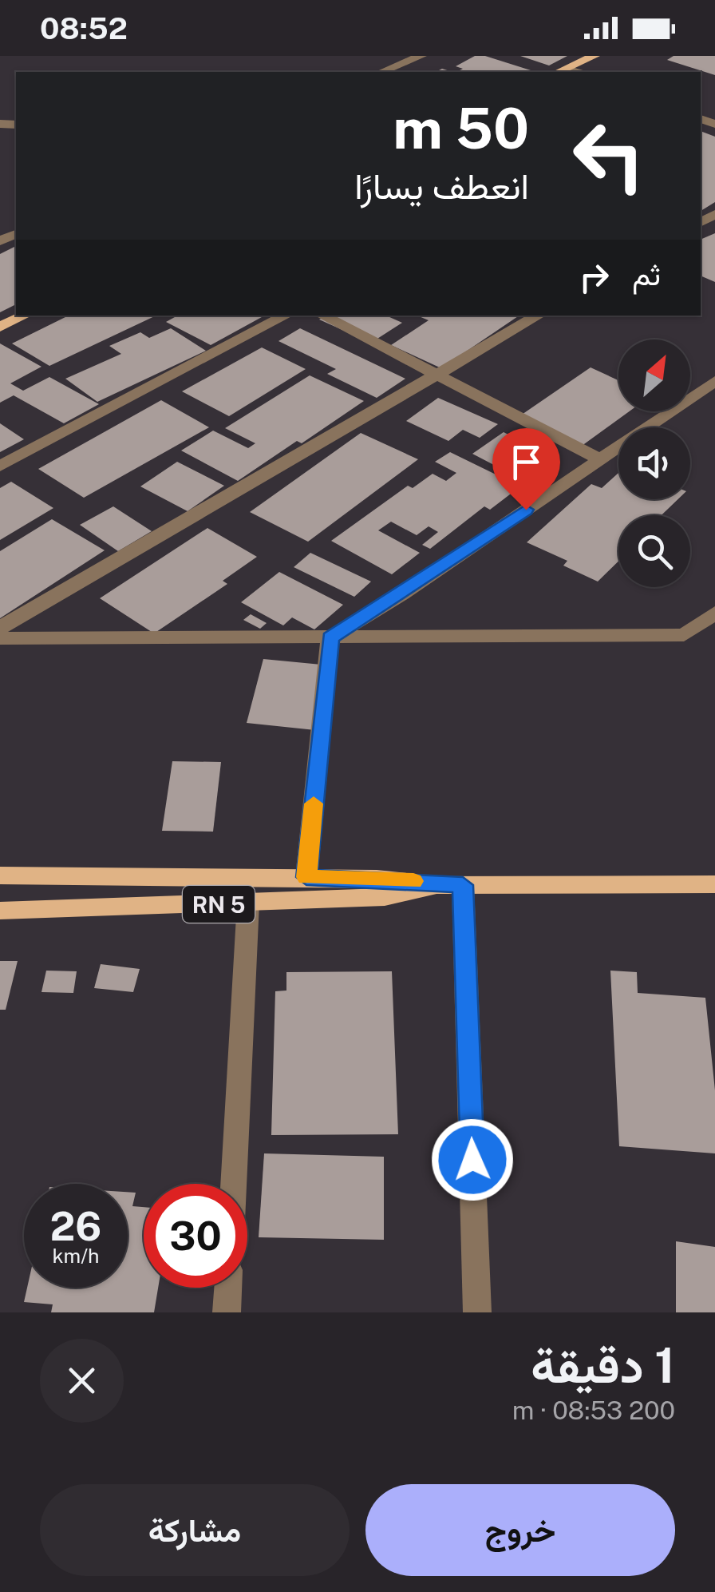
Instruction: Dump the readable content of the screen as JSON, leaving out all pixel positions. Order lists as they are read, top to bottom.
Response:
{
  "streets": {
    "main road": ["RN 5"]
  },
  "north": "top right",
  "page": {
    "status": "08:52",
    "turn": ["50 m", "انعطف يسارًا"],
    "then": "ثم",
    "speed": "26 km/h",
    "limit": "30",
    "heading": ["1 دقيقة", "200 m · 08:53"],
    "buttons": ["خروج", "مشاركة"]
  }
}
